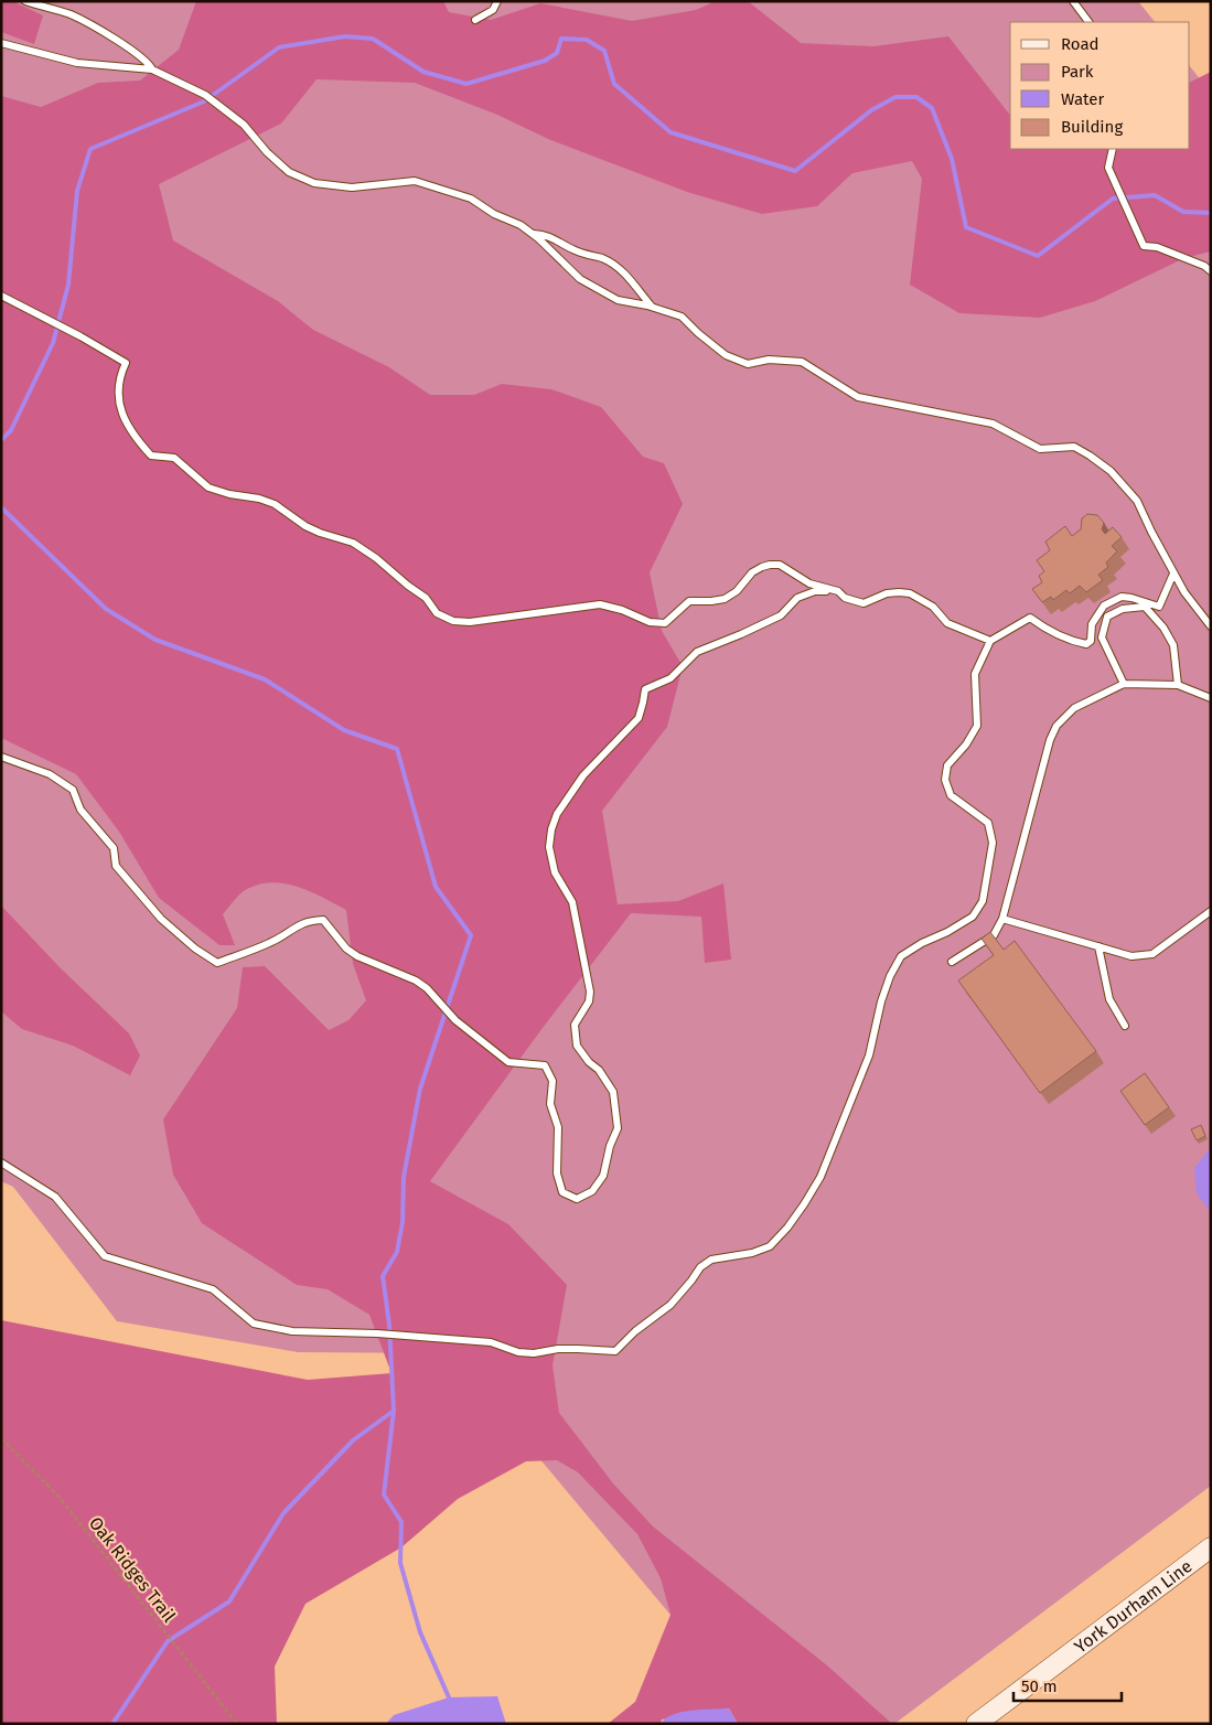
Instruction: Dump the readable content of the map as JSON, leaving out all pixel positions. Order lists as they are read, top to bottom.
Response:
{
  "streets": {
    "street": ["York Durham Line"],
    "path": ["Oak Ridges Trail"]
  },
  "legend": [
    "Road",
    "Park",
    "Water",
    "Building"
  ],
  "scale_bar": "50 m"
}
